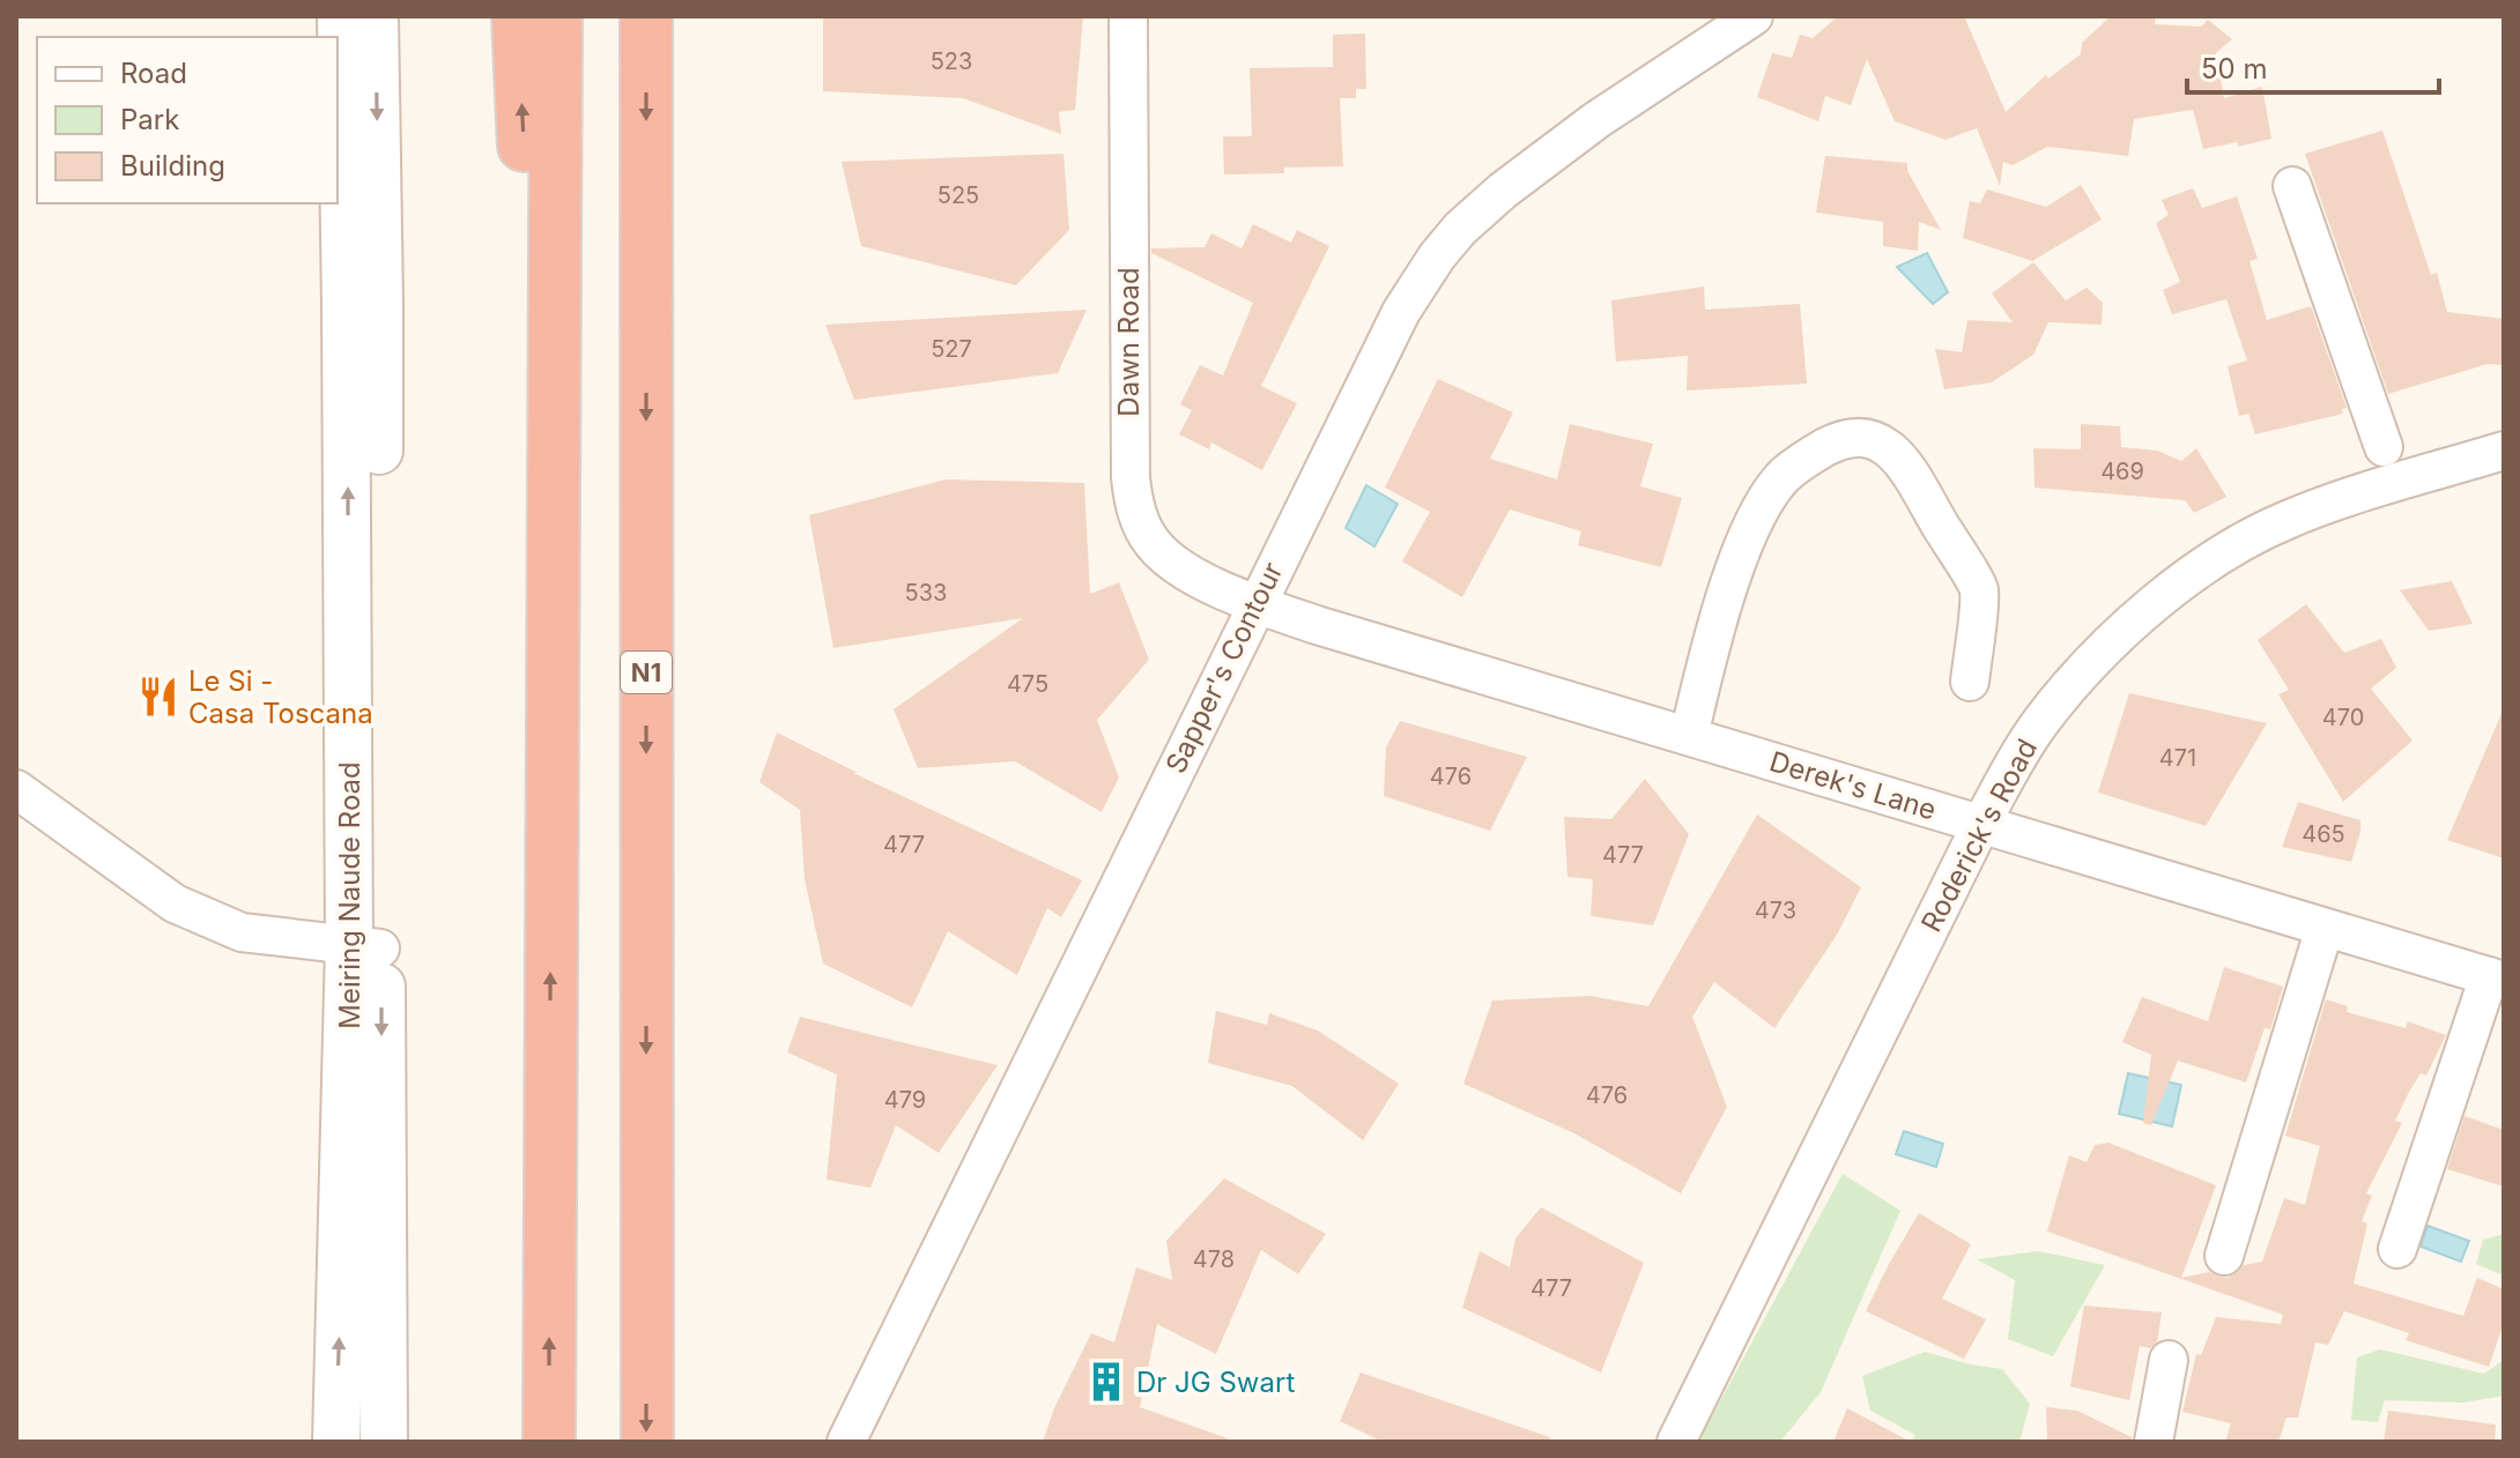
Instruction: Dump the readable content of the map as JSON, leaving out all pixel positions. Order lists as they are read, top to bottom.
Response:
{
  "streets": {
    "highway": ["N1"],
    "street": [
      "Dawn Road",
      "Sapper's Contour",
      "Derek's Lane",
      "Roderick's Road",
      "Meiring Naude Road"
    ]
  },
  "crossings": [
    ["Dawn Road", "Sapper's Contour"],
    ["Dawn Road", "Derek's Lane"],
    ["Sapper's Contour", "Derek's Lane"],
    ["Derek's Lane", "Roderick's Road"]
  ],
  "places": {
    "restaurant": ["Le Si - Casa Toscana"],
    "building": ["Dr JG Swart"]
  },
  "house_numbers": [
    "523",
    "525",
    "527",
    "469",
    "533",
    "475",
    "470",
    "471",
    "476",
    "465",
    "477",
    "477",
    "473",
    "476",
    "479",
    "478",
    "477"
  ],
  "legend": ["Road", "Park", "Building"],
  "scale_bar": "50 m"
}
